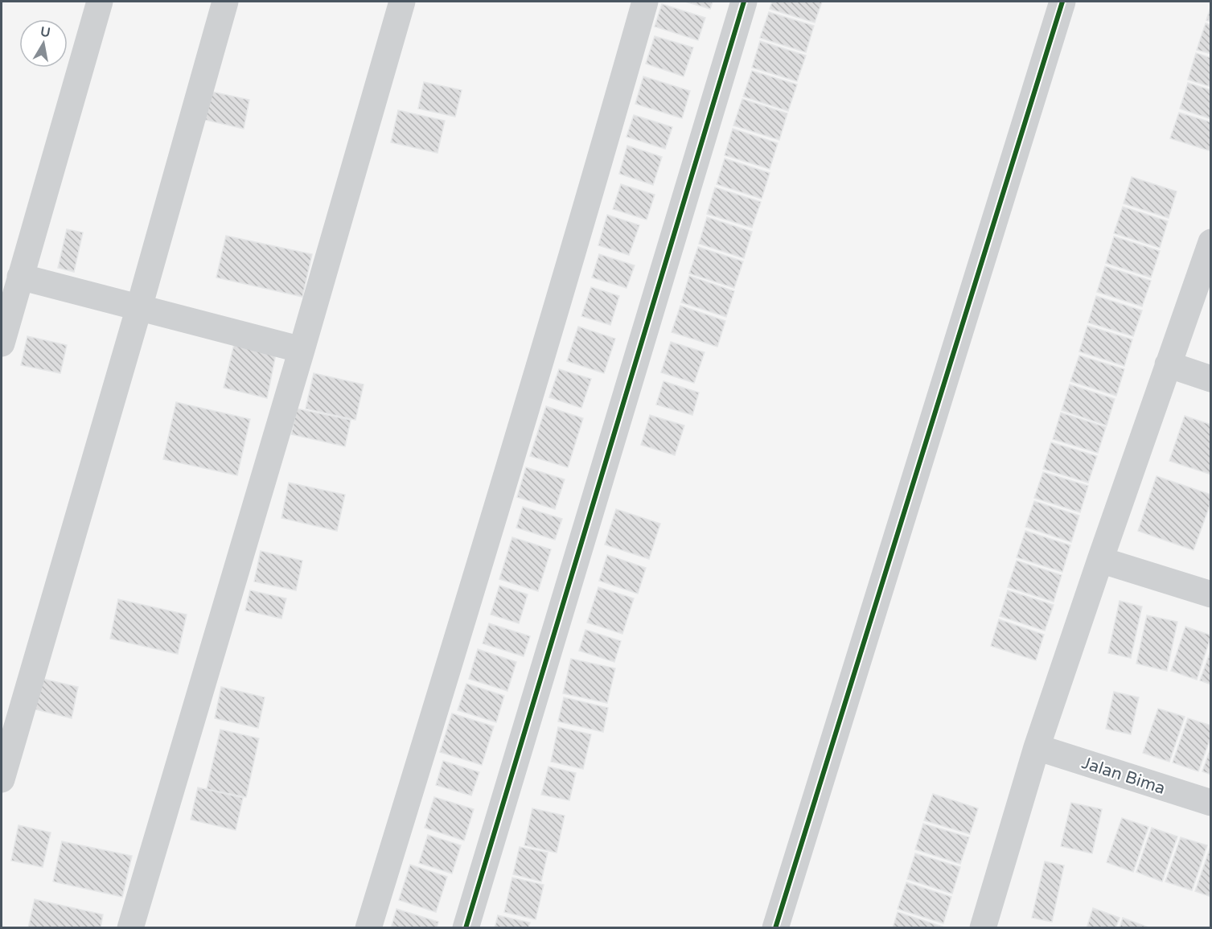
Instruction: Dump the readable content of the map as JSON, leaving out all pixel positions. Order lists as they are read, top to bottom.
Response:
{
  "streets": {
    "street": ["Jalan Bima"]
  },
  "north": "top"
}
